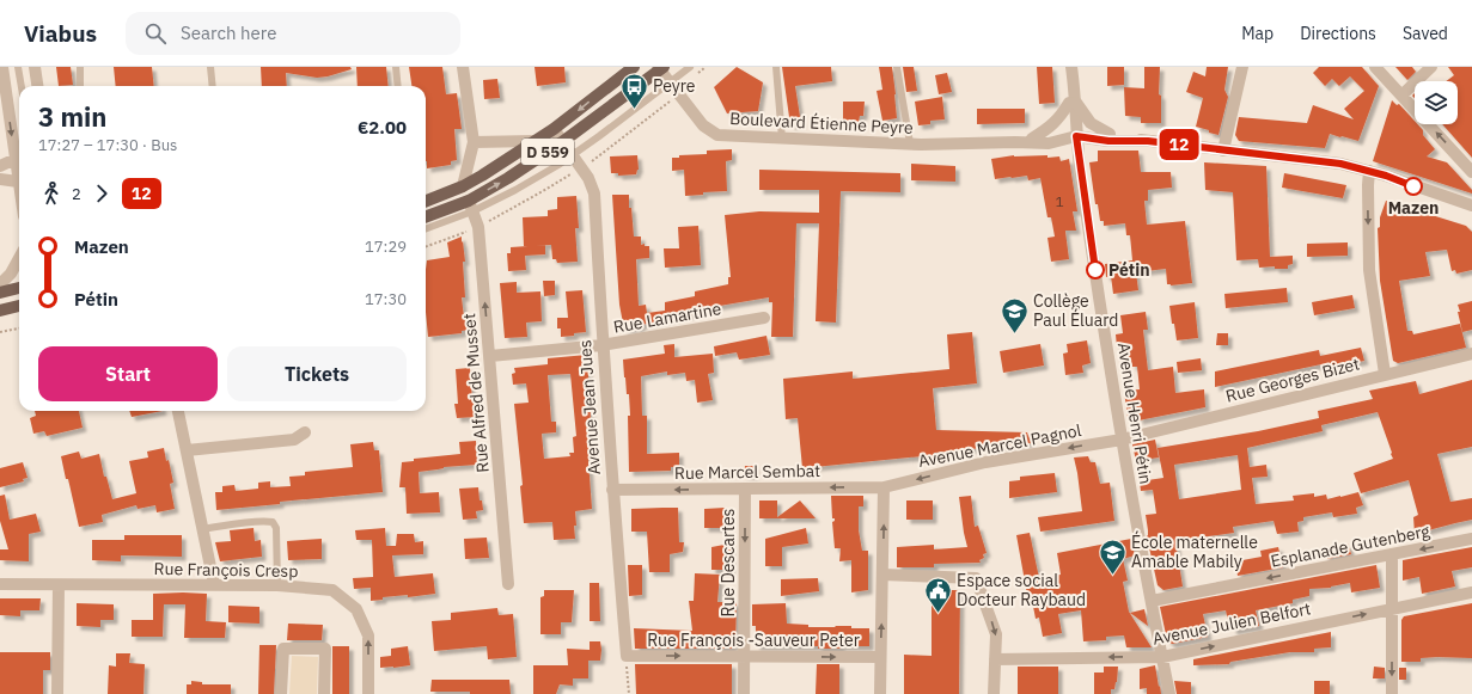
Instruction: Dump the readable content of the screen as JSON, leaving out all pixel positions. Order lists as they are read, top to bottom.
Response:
{
  "streets": {
    "main road": ["D 559"],
    "street": [
      "Boulevard Étienne Peyre",
      "Rue Lamartine",
      "Rue Georges Bizet",
      "Rue Alfred de Musset",
      "Avenue Jean Jues",
      "Avenue Henri Pétin",
      "Avenue Marcel Pagnol",
      "Rue Marcel Sembat",
      "Esplanade Gutenberg",
      "Rue Descartes",
      "Rue François Cresp",
      "Avenue Julien Belfort",
      "Rue François -Sauveur Peter"
    ]
  },
  "crossings": [
    ["Boulevard Étienne Peyre", "D 559"],
    ["Boulevard Étienne Peyre", "Avenue Henri Pétin"],
    ["D 559", "Rue Alfred de Musset"],
    ["D 559", "Avenue Jean Jues"],
    ["Rue Lamartine", "Rue Alfred de Musset"],
    ["Rue Lamartine", "Avenue Jean Jues"],
    ["Rue Georges Bizet", "Avenue Henri Pétin"],
    ["Rue Georges Bizet", "Avenue Marcel Pagnol"],
    ["Avenue Jean Jues", "Rue Marcel Sembat"],
    ["Avenue Jean Jues", "Rue François -Sauveur Peter"],
    ["Avenue Henri Pétin", "Avenue Marcel Pagnol"],
    ["Avenue Henri Pétin", "Esplanade Gutenberg"],
    ["Avenue Henri Pétin", "Avenue Julien Belfort"],
    ["Avenue Marcel Pagnol", "Rue Marcel Sembat"],
    ["Rue Marcel Sembat", "Rue Descartes"],
    ["Rue Descartes", "Rue François -Sauveur Peter"]
  ],
  "one_way": [
    "Avenue Marcel Pagnol",
    "Rue Marcel Sembat",
    "Esplanade Gutenberg",
    "Rue Descartes",
    "Rue François -Sauveur Peter"
  ],
  "places": {
    "bus stop": ["Peyre"],
    "other": ["Mazen", "Pétin"],
    "school or university": ["Collège Paul Éluard", "École maternelle Amable Mabily"],
    "public building": ["Espace social Docteur Raybaud"]
  },
  "lines": ["bus line 12"],
  "house_numbers": ["1"],
  "page": {
    "header": "Viabus",
    "search": "Search here",
    "nav": ["Map", "Directions", "Saved"],
    "on_map": "12",
    "heading": ["3 min", "17:27 – 17:30 · Bus", "€2.00"],
    "legs": ["2", "12"],
    "list": [
      {
        "name": "Mazen",
        "value": "17:29"
      },
      {
        "name": "Pétin",
        "value": "17:30"
      }
    ],
    "buttons": ["Start", "Tickets"]
  }
}
